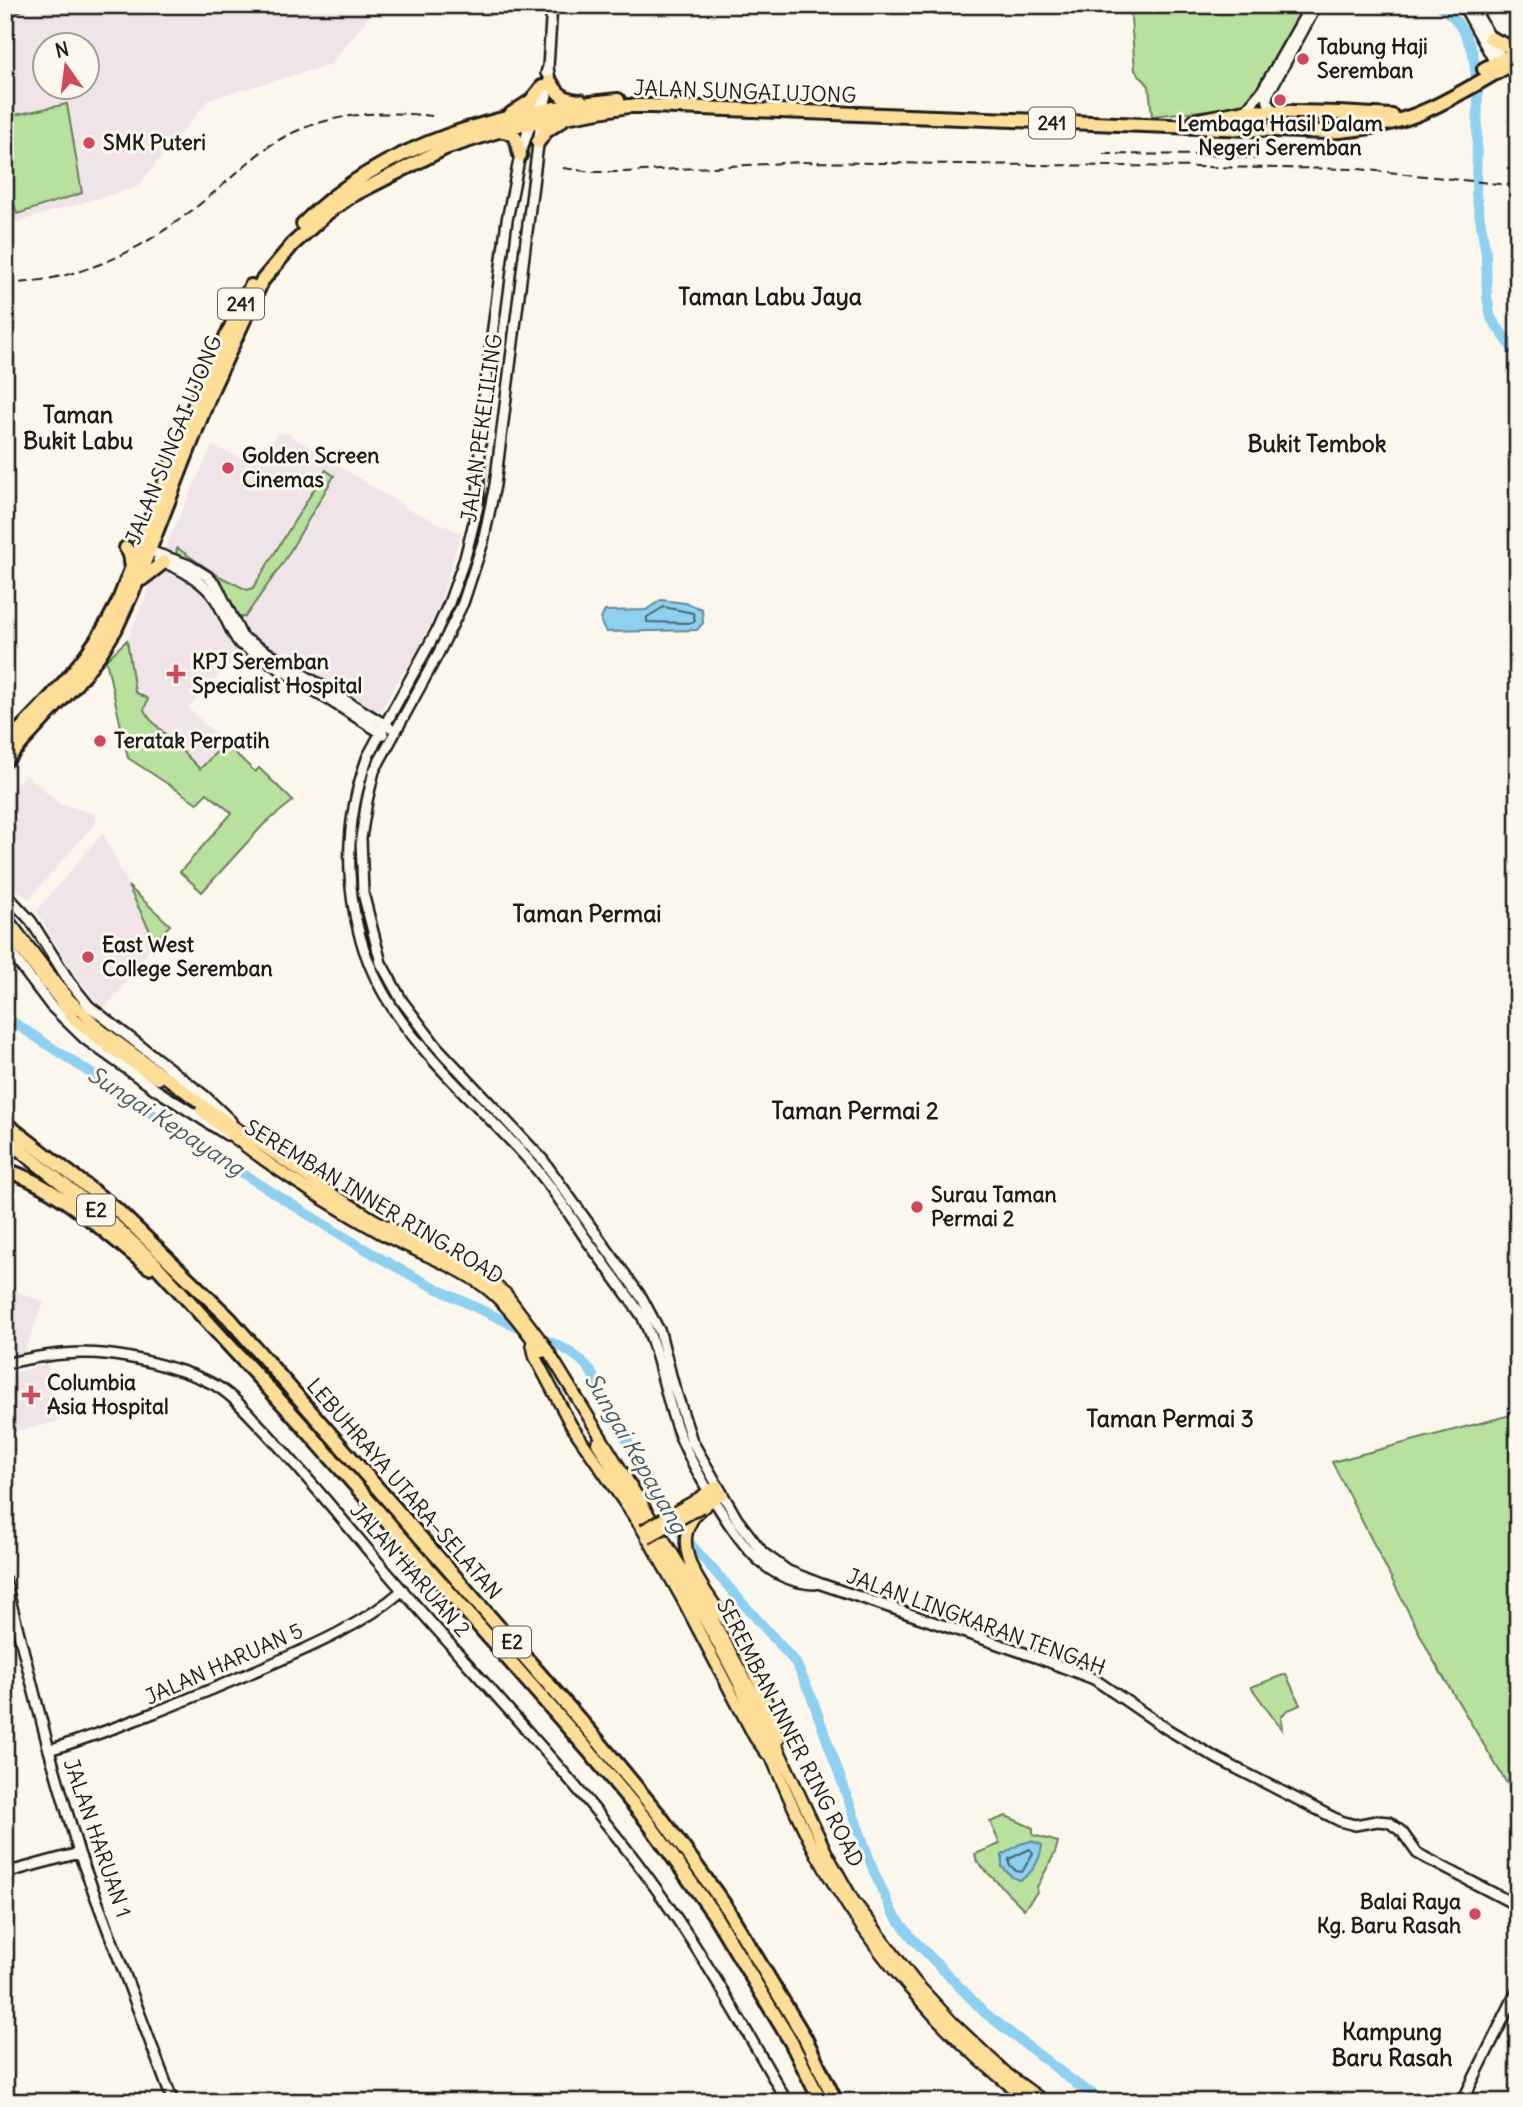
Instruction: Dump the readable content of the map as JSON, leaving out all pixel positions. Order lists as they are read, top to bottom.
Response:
{
  "streets": {
    "highway": [
      "JALAN SUNGAI UJONG",
      "241",
      "E2",
      "LEBUHRAYA UTARA–SELATAN"
    ],
    "main road": ["SEREMBAN INNER RING ROAD"],
    "street": [
      "JALAN PEKELILING",
      "JALAN HARUAN 2",
      "JALAN LINGKARAN TENGAH",
      "JALAN HARUAN 5",
      "JALAN HARUAN 1"
    ]
  },
  "crossings": [
    ["JALAN SUNGAI UJONG", "JALAN PEKELILING"],
    ["JALAN PEKELILING", "JALAN LINGKARAN TENGAH"],
    ["JALAN HARUAN 2", "JALAN HARUAN 5"],
    ["JALAN HARUAN 5", "JALAN HARUAN 1"]
  ],
  "districts": [
    "Taman Labu Jaya",
    "Taman Bukit Labu",
    "Bukit Tembok",
    "Taman Permai",
    "Taman Permai 2",
    "Taman Permai 3",
    "Kampung Baru Rasah"
  ],
  "water": ["Sungai Kepayang"],
  "places": {
    "other": [
      "Tabung Haji Seremban",
      "Lembaga Hasil Dalam Negeri Seremban",
      "SMK Puteri",
      "Golden Screen Cinemas",
      "Teratak Perpatih",
      "East West College Seremban",
      "Surau Taman Permai 2",
      "Balai Raya Kg. Baru Rasah"
    ],
    "health": ["KPJ Seremban Specialist Hospital", "Columbia Asia Hospital"]
  },
  "north": "top"
}
